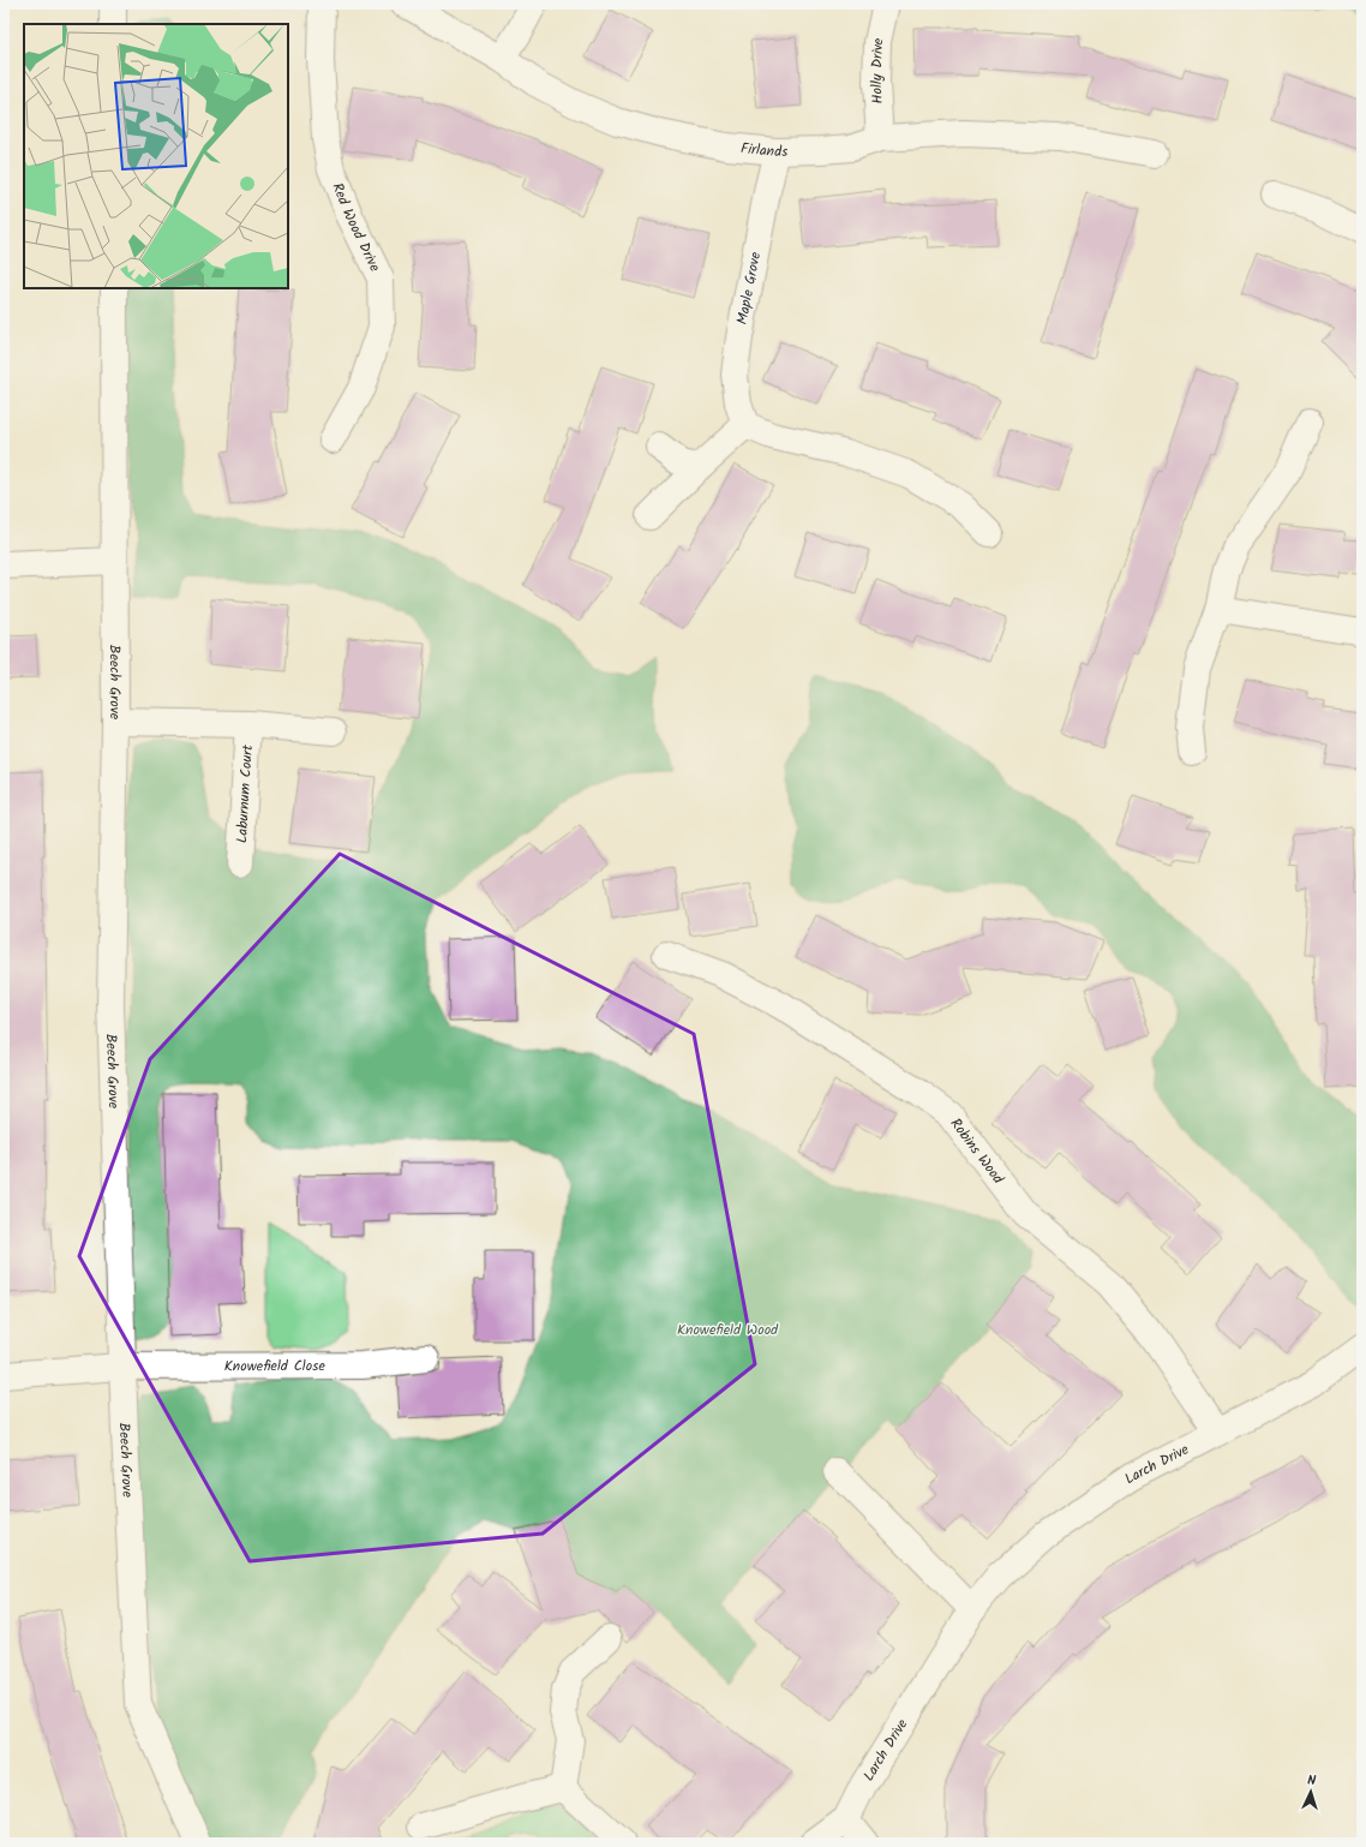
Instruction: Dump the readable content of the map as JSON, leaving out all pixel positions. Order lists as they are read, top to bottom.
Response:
{
  "streets": {
    "street": [
      "Holly Drive",
      "Firlands",
      "Red Wood Drive",
      "Maple Grove",
      "Beech Grove",
      "Laburnum Court",
      "Robins Wood",
      "Knowefield Close",
      "Larch Drive"
    ]
  },
  "crossings": [
    ["Holly Drive", "Firlands"],
    ["Firlands", "Maple Grove"],
    ["Beech Grove", "Laburnum Court"],
    ["Beech Grove", "Knowefield Close"],
    ["Robins Wood", "Larch Drive"]
  ],
  "parks": ["Knowefield Wood"],
  "north": "top"
}
